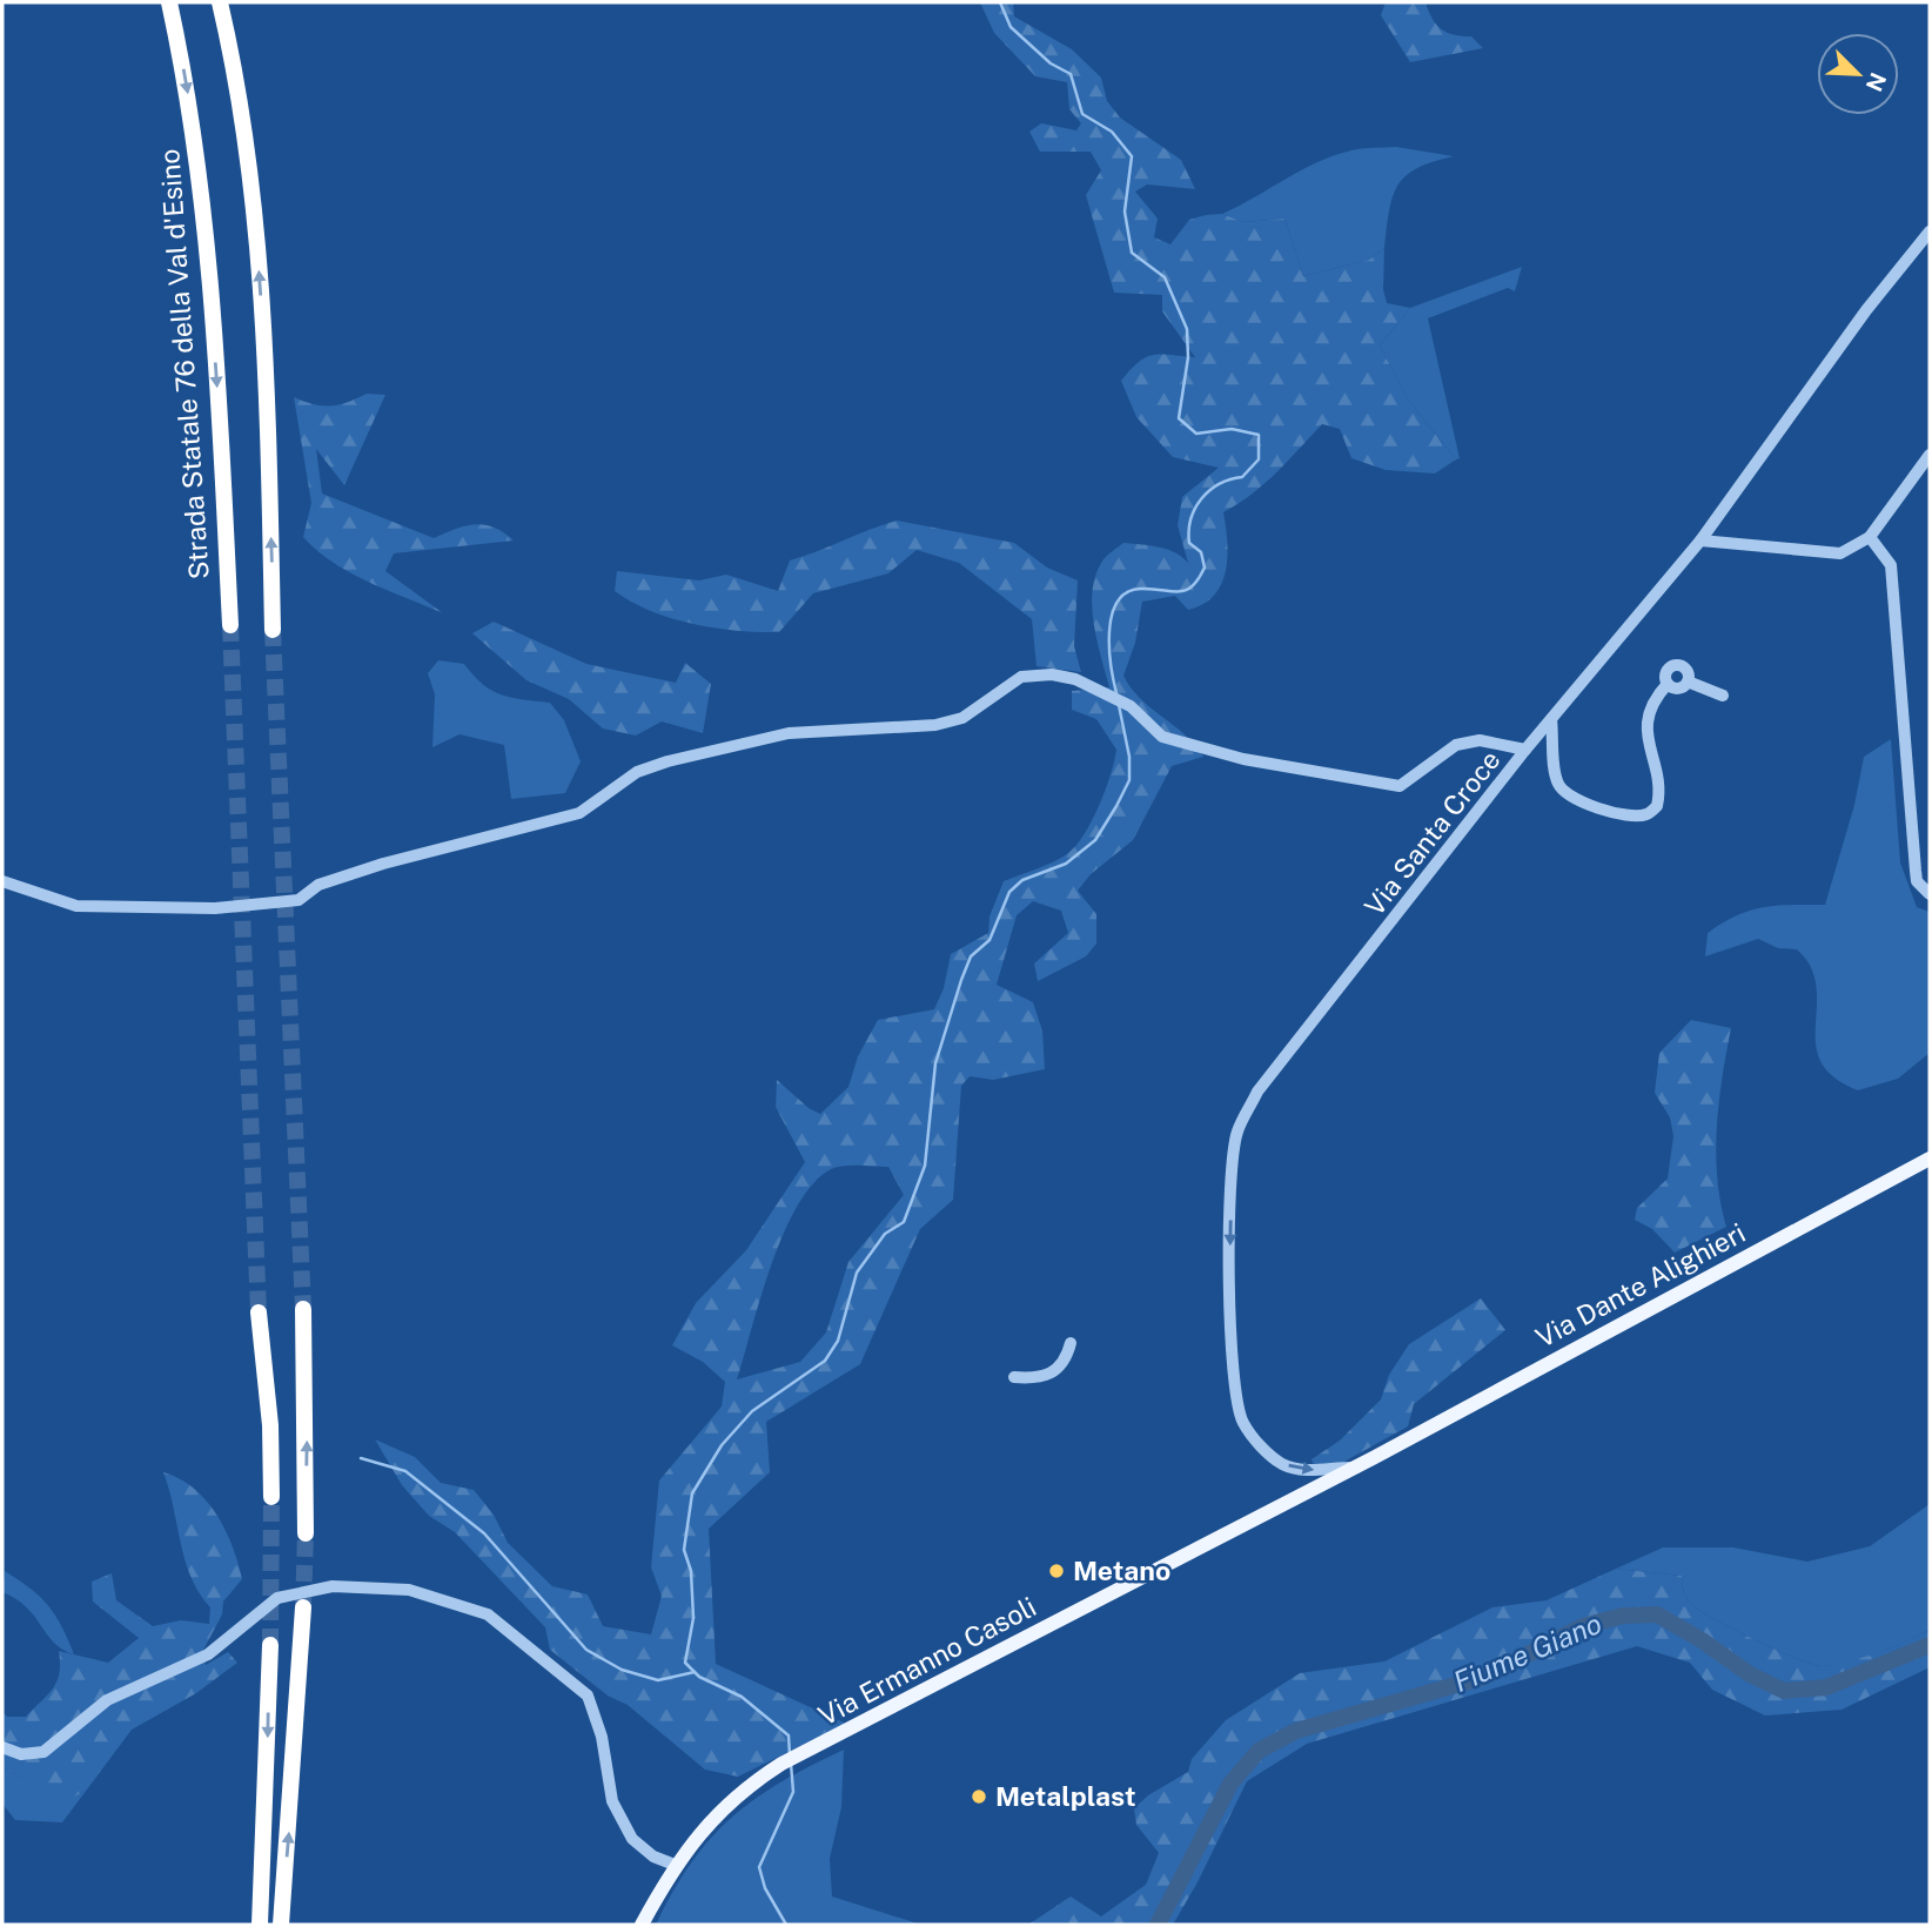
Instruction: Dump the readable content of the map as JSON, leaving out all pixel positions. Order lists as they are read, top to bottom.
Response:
{
  "streets": {
    "highway": ["Strada Statale 76 della Val d'Esino"],
    "main road": ["Via Dante Alighieri", "Via Ermanno Casoli"],
    "street": ["Via Santa Croce"]
  },
  "crossings": [
    ["Via Santa Croce", "Via Ermanno Casoli"],
    ["Via Dante Alighieri", "Via Ermanno Casoli"]
  ],
  "one_way": ["Via Santa Croce"],
  "water": ["Fiume Giano"],
  "places": ["Metano", "Metalplast"],
  "north": "bottom right"
}
